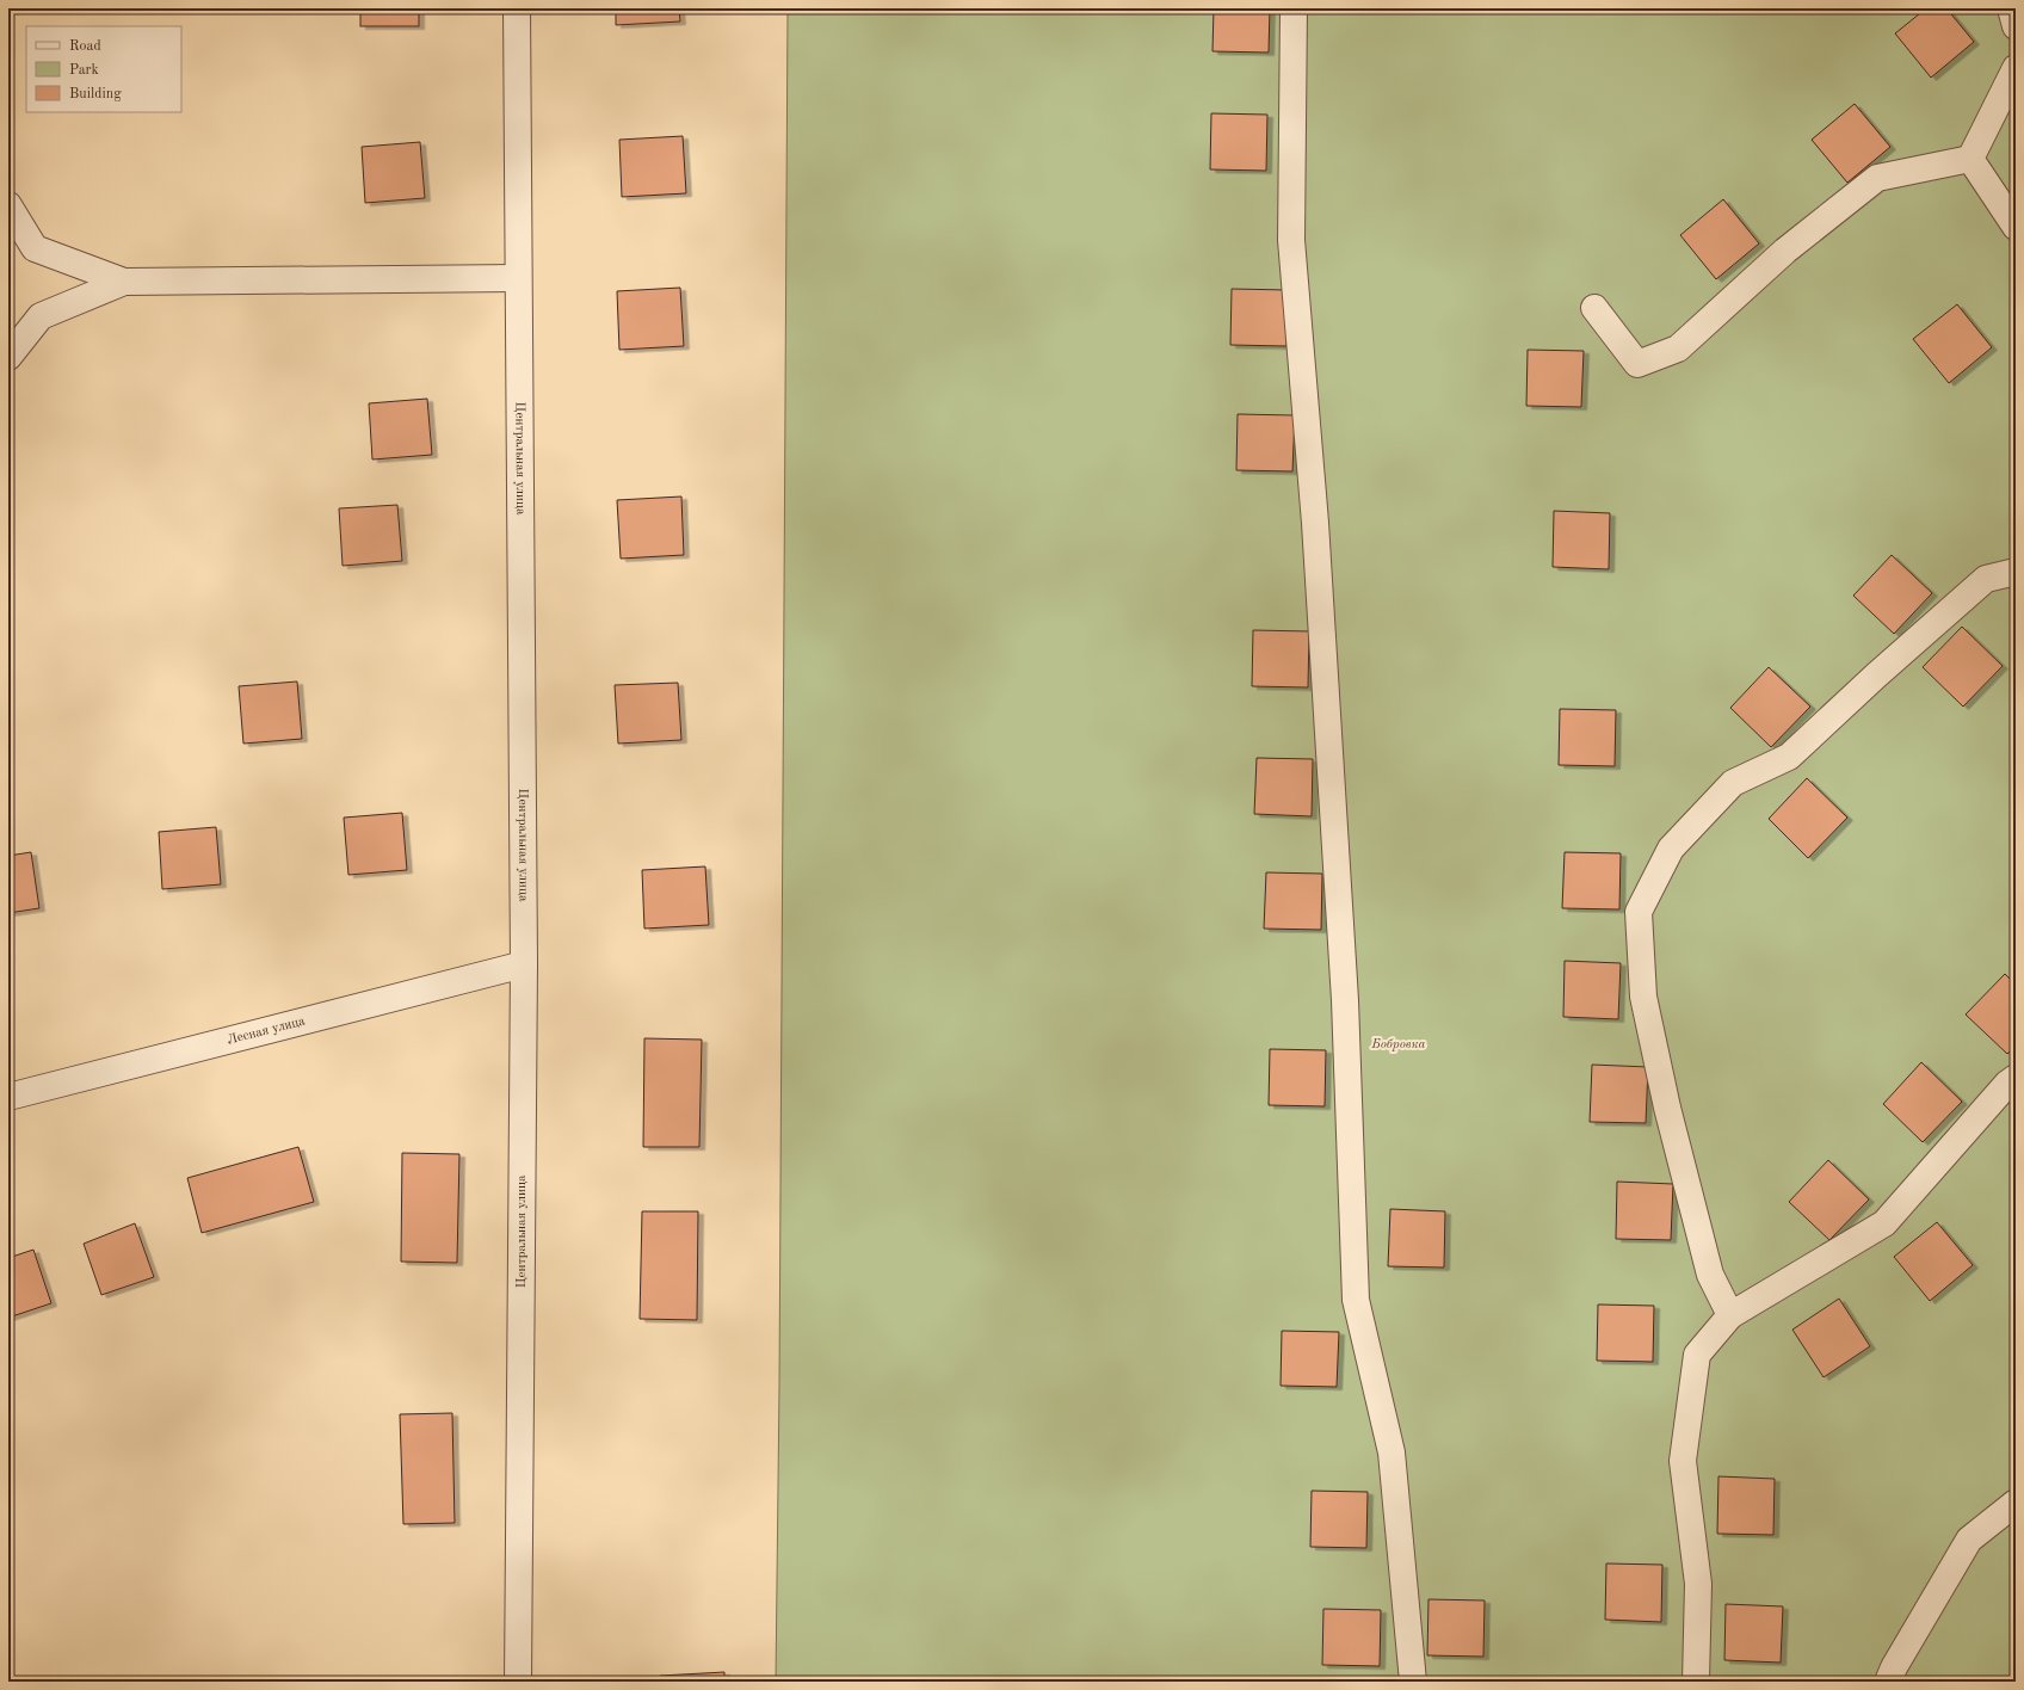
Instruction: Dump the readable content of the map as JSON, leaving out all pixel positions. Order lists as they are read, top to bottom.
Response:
{
  "streets": {
    "street": ["Центральная улица", "Лесная улица"]
  },
  "crossings": [
    ["Центральная улица", "Лесная улица"]
  ],
  "parks": ["Бобровка"],
  "legend": ["Road", "Park", "Building"]
}
